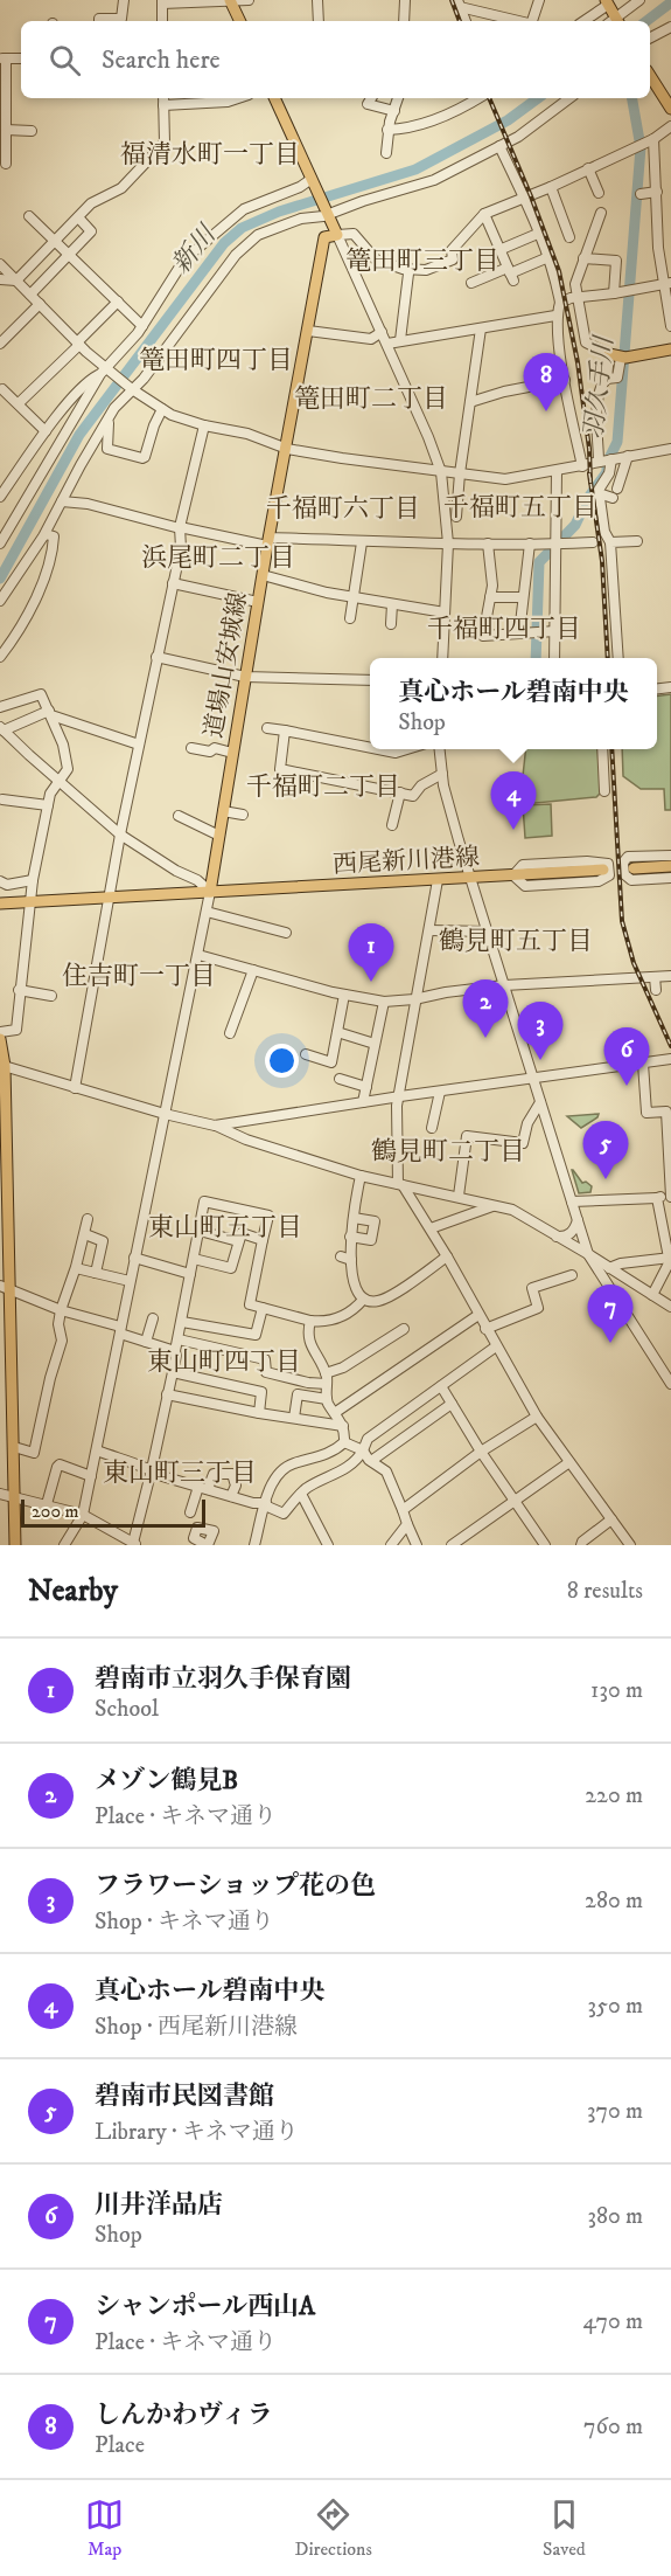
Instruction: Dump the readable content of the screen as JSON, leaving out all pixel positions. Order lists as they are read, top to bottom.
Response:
{
  "streets": {
    "main road": ["道場山安城線", "西尾新川港線"]
  },
  "crossings": [
    ["道場山安城線", "西尾新川港線"]
  ],
  "districts": [
    "福清水町一丁目",
    "篭田町三丁目",
    "篭田町四丁目",
    "篭田町二丁目",
    "千福町五丁目",
    "千福町六丁目",
    "浜尾町二丁目",
    "千福町四丁目",
    "千福町二丁目",
    "鶴見町五丁目",
    "住吉町一丁目",
    "鶴見町二丁目",
    "東山町五丁目",
    "東山町四丁目",
    "東山町三丁目"
  ],
  "water": ["新川", "羽久手川"],
  "scale_bar": "200 m",
  "page": {
    "search": "Search here",
    "pins": [
      "8",
      "4",
      "1",
      "2",
      "3",
      "6",
      "5",
      "7"
    ],
    "popup": ["真心ホール碧南中央", "Shop"],
    "scale": "200 m",
    "heading": ["Nearby", "8 results"],
    "list": [
      {
        "mark": "1",
        "name": "碧南市立羽久手保育園",
        "note": "School",
        "value": "130 m"
      },
      {
        "mark": "2",
        "name": "メゾン鶴見B",
        "note": "Place · キネマ通り",
        "value": "220 m"
      },
      {
        "mark": "3",
        "name": "フラワーショップ花の色",
        "note": "Shop · キネマ通り",
        "value": "280 m"
      },
      {
        "mark": "4",
        "name": "真心ホール碧南中央",
        "note": "Shop · 西尾新川港線",
        "value": "350 m"
      },
      {
        "mark": "5",
        "name": "碧南市民図書館",
        "note": "Library · キネマ通り",
        "value": "370 m"
      },
      {
        "mark": "6",
        "name": "川井洋品店",
        "note": "Shop",
        "value": "380 m"
      },
      {
        "mark": "7",
        "name": "シャンポール西山A",
        "note": "Place · キネマ通り",
        "value": "470 m"
      },
      {
        "mark": "8",
        "name": "しんかわヴィラ",
        "note": "Place",
        "value": "760 m"
      }
    ],
    "nav": ["Map", "Directions", "Saved"]
  }
}
